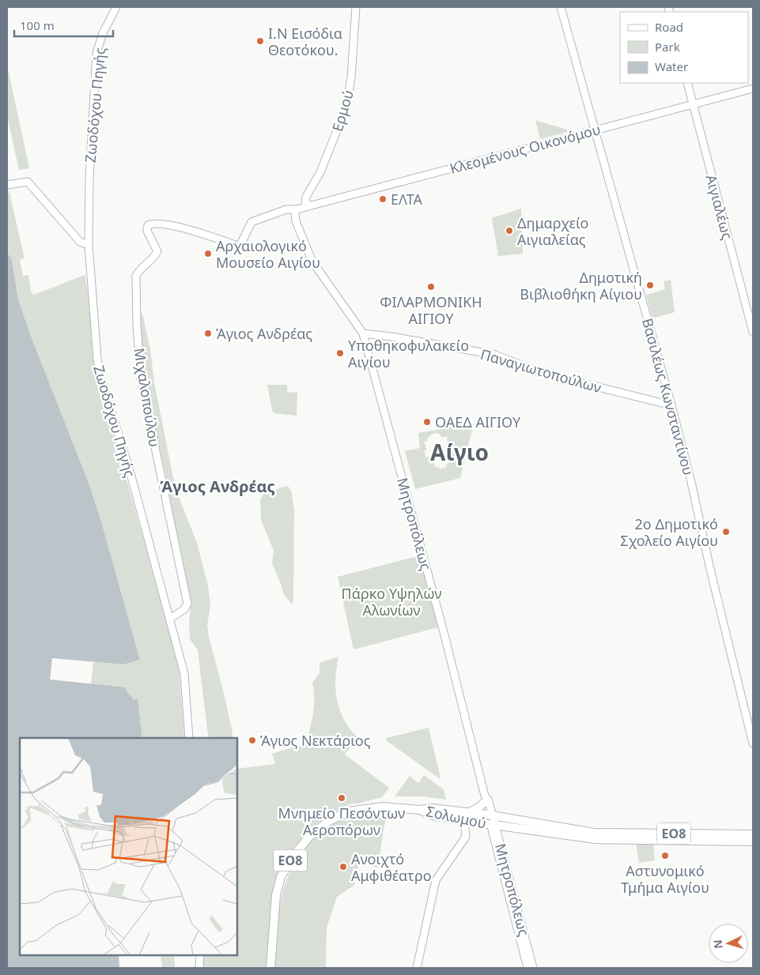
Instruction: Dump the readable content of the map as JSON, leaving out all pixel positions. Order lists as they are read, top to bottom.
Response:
{
  "streets": {
    "main road": ["Σολωμού", "ΕΟ8"],
    "street": [
      "Ζωοδόχου Πηγής",
      "Ερμού",
      "Κλεομένους Οικονόμου",
      "Αιγιαλέως",
      "Παναγιωτοπούλων",
      "Βασιλέως Κωνσταντίνου",
      "Μιχαλοπούλου",
      "Μητροπόλεως"
    ]
  },
  "crossings": [
    ["Ζωοδόχου Πηγής", "Μιχαλοπούλου"],
    ["Ερμού", "Κλεομένους Οικονόμου"],
    ["Κλεομένους Οικονόμου", "Αιγιαλέως"],
    ["Κλεομένους Οικονόμου", "Βασιλέως Κωνσταντίνου"],
    ["Κλεομένους Οικονόμου", "Μιχαλοπούλου"],
    ["Κλεομένους Οικονόμου", "Μητροπόλεως"],
    ["Παναγιωτοπούλων", "Βασιλέως Κωνσταντίνου"],
    ["Παναγιωτοπούλων", "Μητροπόλεως"],
    ["Μιχαλοπούλου", "Μητροπόλεως"],
    ["Μητροπόλεως", "Σολωμού"],
    ["Σολωμού", "ΕΟ8"]
  ],
  "districts": ["Αίγιο", "Άγιος Ανδρέας"],
  "parks": ["Πάρκο Υψηλών Αλωνίων"],
  "places": [
    "Ι.Ν Εισόδια Θεοτόκου.",
    "ΕΛΤΑ",
    "Δημαρχείο Αιγιαλείας",
    "Αρχαιολογικό Μουσείο Αιγίου",
    "Δημοτική Βιβλιοθήκη Αίγιου",
    "ΦΙΛΑΡΜΟΝΙΚΗ ΑΙΓΙΟΥ",
    "Άγιος Ανδρέας",
    "Υποθηκοφυλακείο Αιγίου",
    "ΟΑΕΔ ΑΙΓΙΟΥ",
    "2ο Δημοτικό Σχολείο Αιγίου",
    "Άγιος Νεκτάριος",
    "Μνημείο Πεσόντων Αεροπόρων",
    "Αστυνομικό Τμήμα Αιγίου",
    "Aνοιχτό Aμφιθέατρο"
  ],
  "legend": ["Road", "Park", "Water"],
  "scale_bar": "100 m",
  "north": "left"
}
